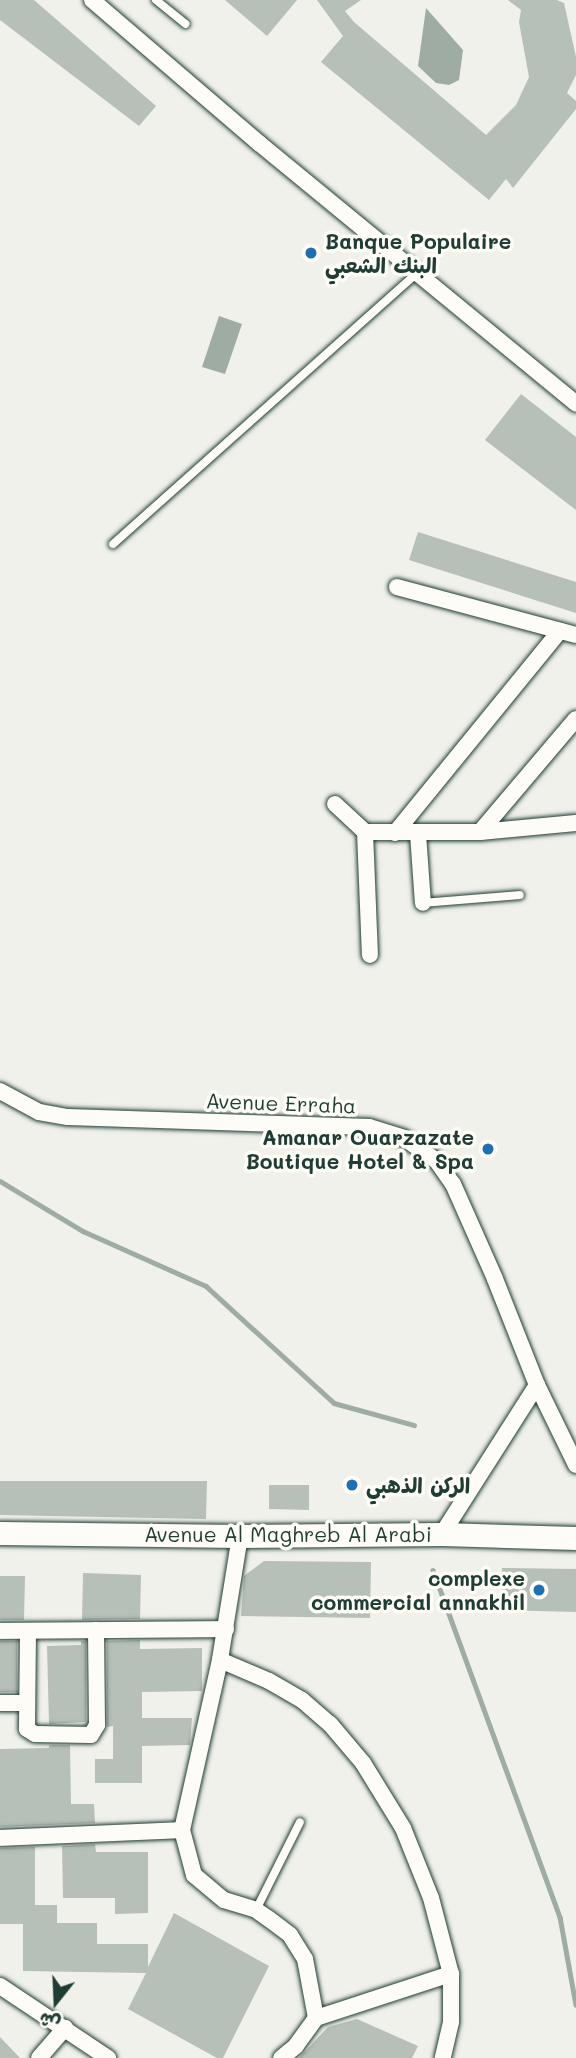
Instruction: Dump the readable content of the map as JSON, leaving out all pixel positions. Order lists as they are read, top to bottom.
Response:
{
  "streets": {
    "main road": ["Avenue Al Maghreb Al Arabi"],
    "street": ["Avenue Erraha"]
  },
  "places": [
    "Banque Populaire البنك الشعبي",
    "Amanar Ouarzazate Boutique Hotel & Spa",
    "الركن الذهبي",
    "complexe commercial annakhil"
  ],
  "north": "bottom"
}
